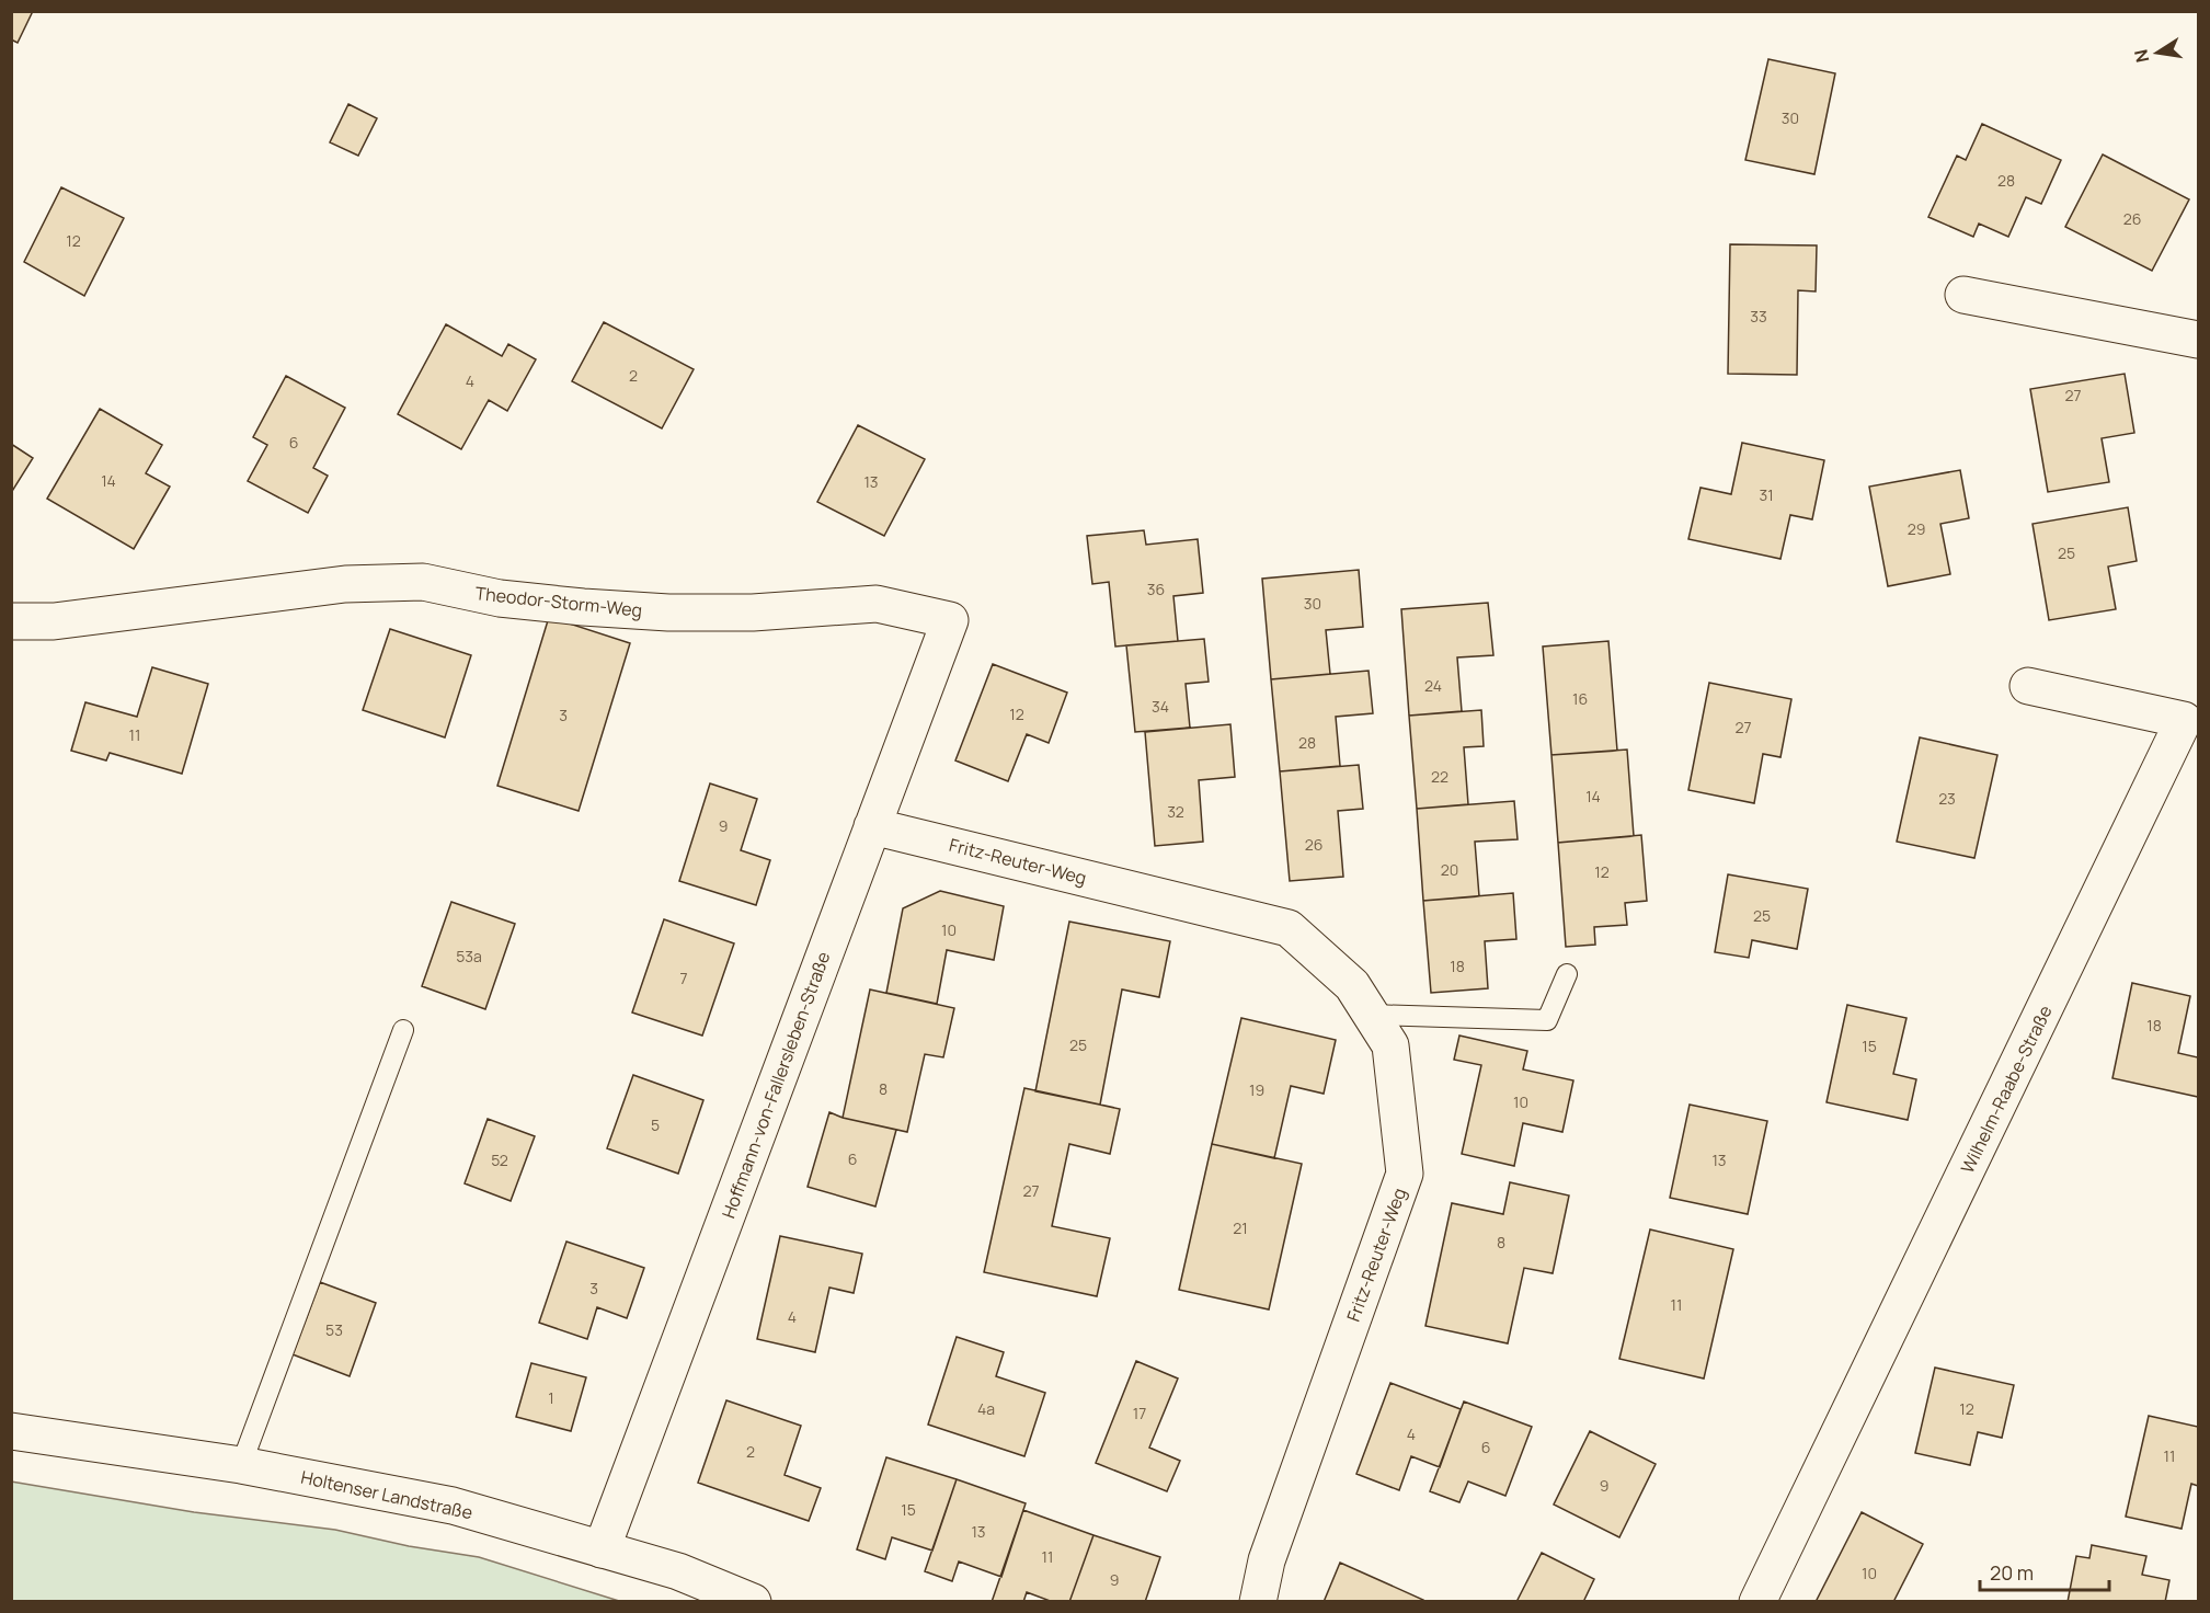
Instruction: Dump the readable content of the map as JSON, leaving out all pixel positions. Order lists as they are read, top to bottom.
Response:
{
  "streets": {
    "street": [
      "Theodor-Storm-Weg",
      "Fritz-Reuter-Weg",
      "Hoffmann-von-Fallersleben-Straße",
      "Wilhelm-Raabe-Straße",
      "Holtenser Landstraße"
    ]
  },
  "crossings": [
    ["Theodor-Storm-Weg", "Hoffmann-von-Fallersleben-Straße"],
    ["Fritz-Reuter-Weg", "Hoffmann-von-Fallersleben-Straße"],
    ["Hoffmann-von-Fallersleben-Straße", "Holtenser Landstraße"]
  ],
  "house_numbers": [
    "30",
    "28",
    "26",
    "12",
    "33",
    "2",
    "4",
    "27",
    "6",
    "14",
    "13",
    "31",
    "29",
    "25",
    "36",
    "30",
    "24",
    "16",
    "34",
    "12",
    "3",
    "27",
    "11",
    "28",
    "22",
    "14",
    "23",
    "32",
    "9",
    "26",
    "20",
    "12",
    "25",
    "10",
    "53a",
    "18",
    "7",
    "18",
    "25",
    "15",
    "8",
    "19",
    "10",
    "5",
    "6",
    "52",
    "13",
    "27",
    "21",
    "8",
    "3",
    "11",
    "4",
    "53",
    "1",
    "4a",
    "12",
    "17",
    "4",
    "6",
    "2",
    "11",
    "9",
    "15",
    "13",
    "11",
    "10",
    "9"
  ],
  "scale_bar": "20 m",
  "north": "left"
}
